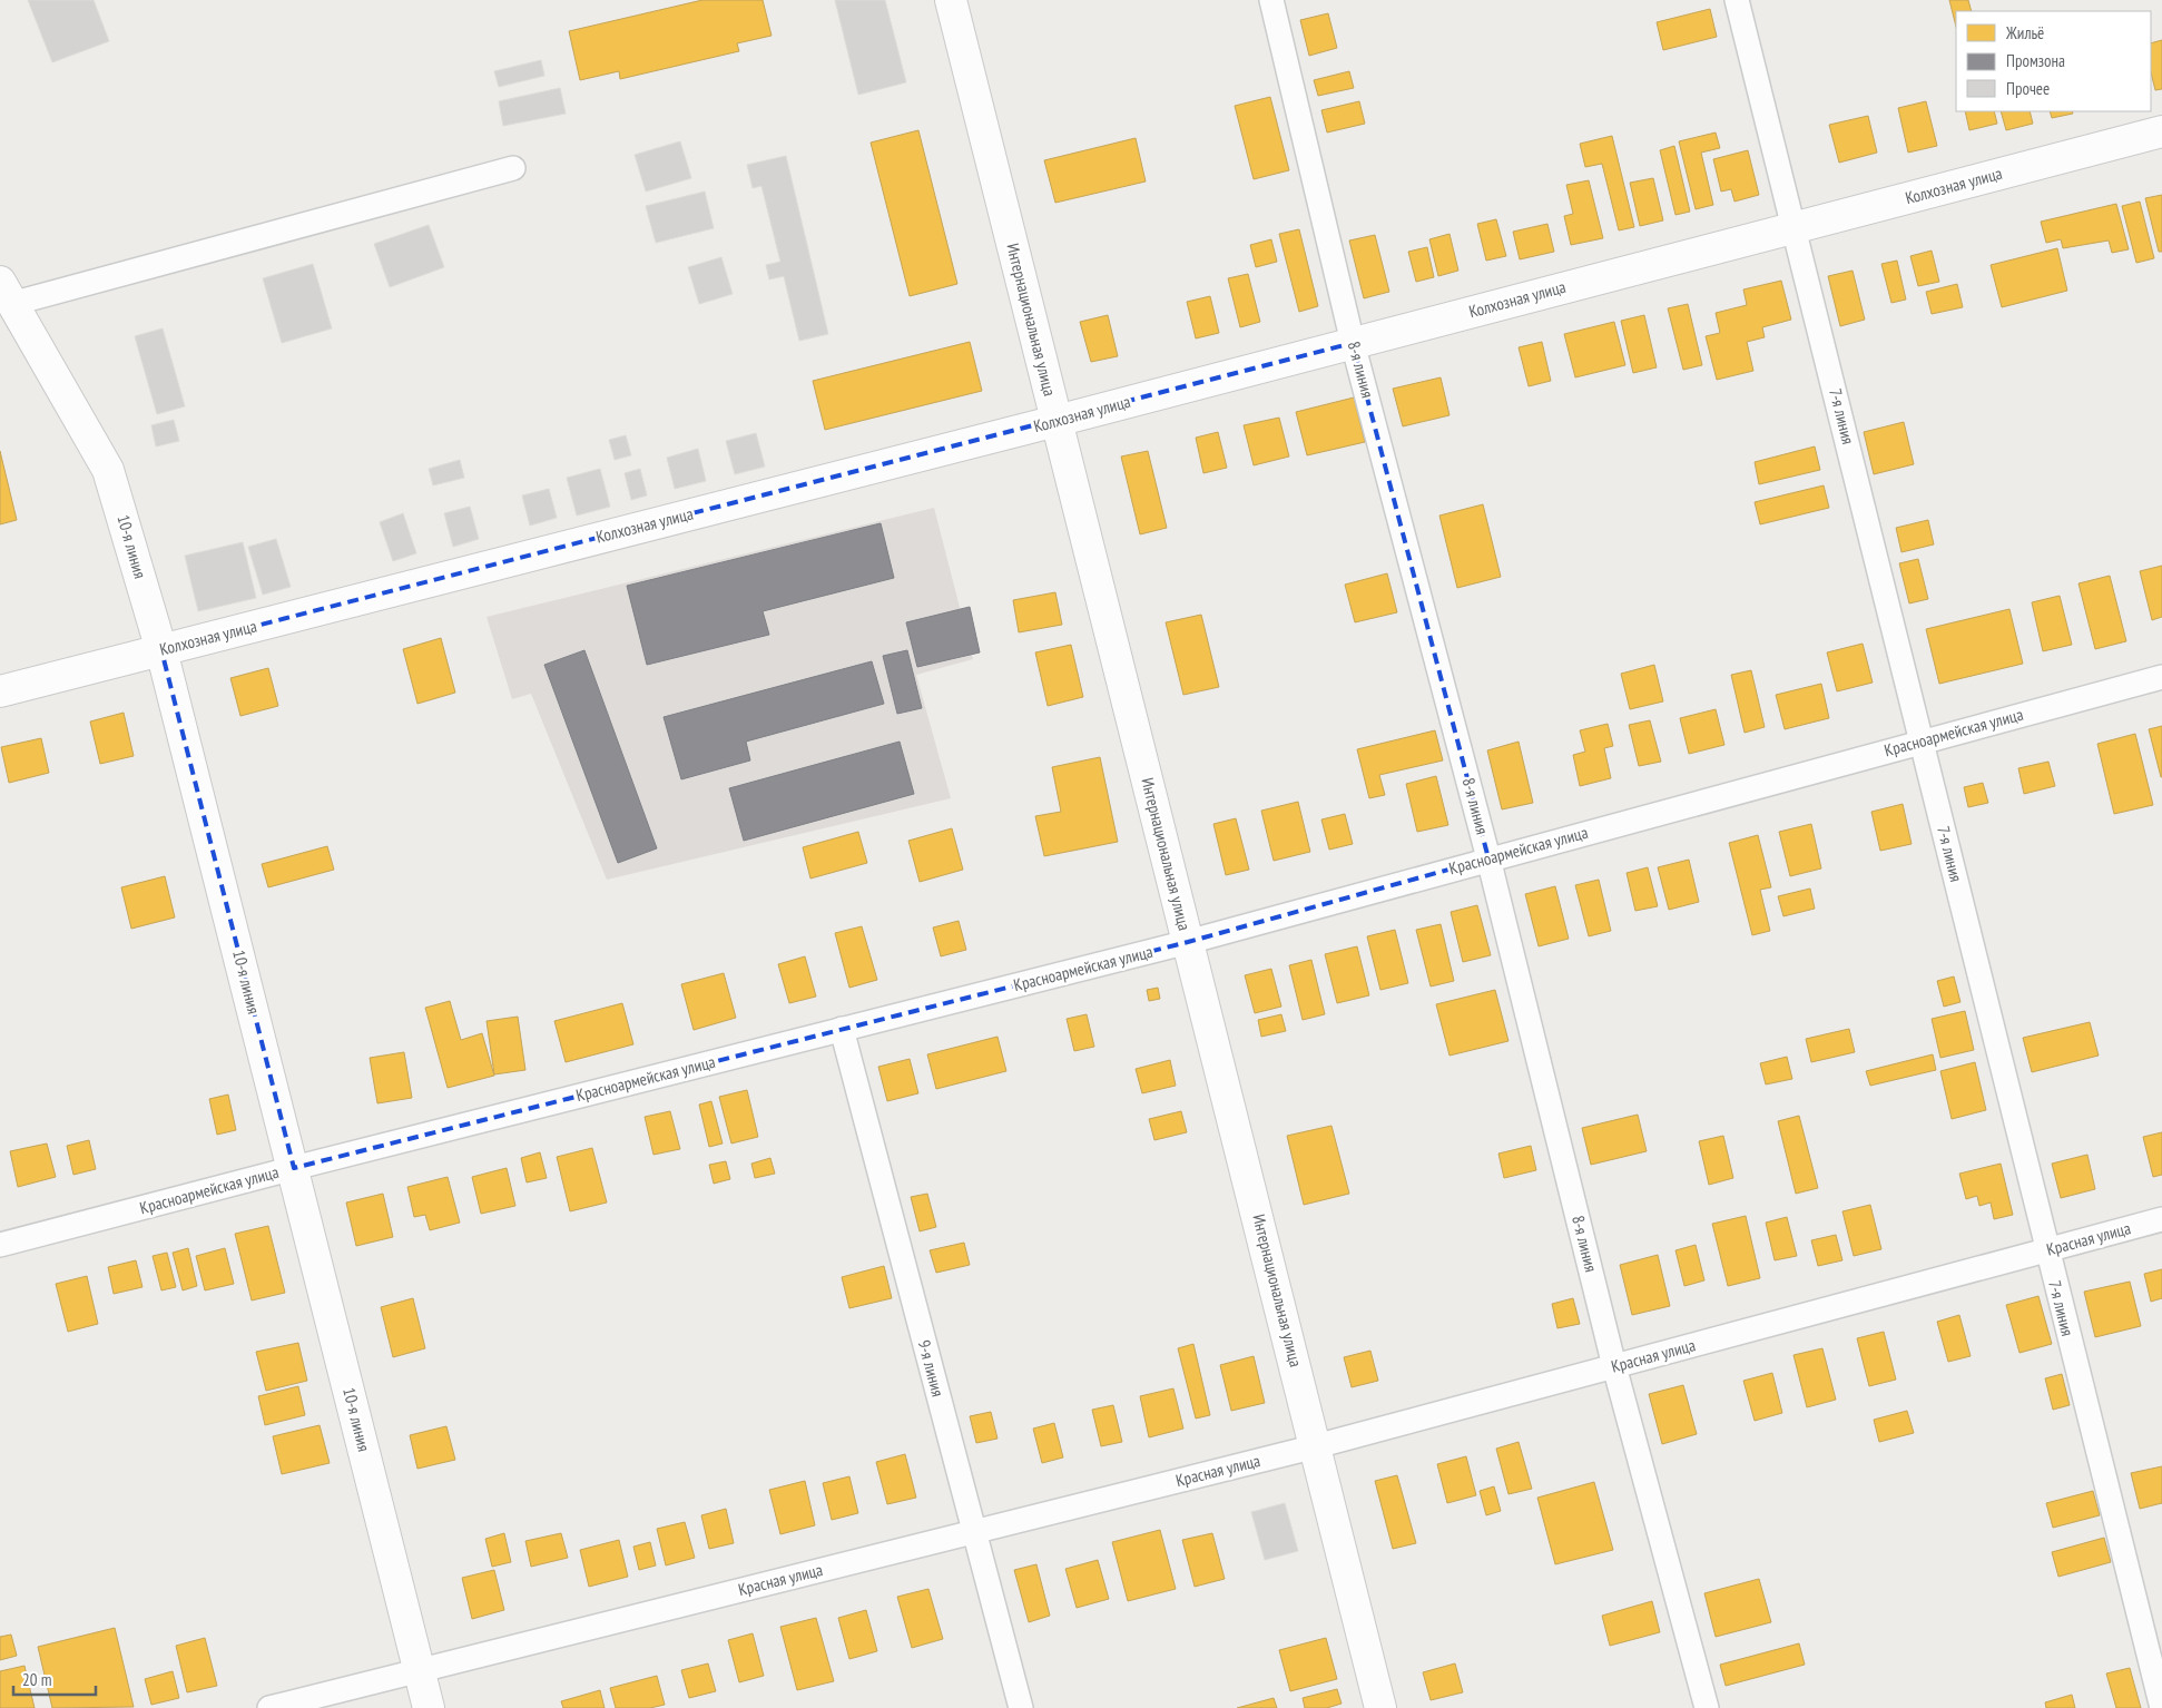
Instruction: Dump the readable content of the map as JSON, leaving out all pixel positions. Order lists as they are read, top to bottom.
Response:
{
  "streets": {
    "street": [
      "Колхозная улица",
      "Интернациональная улица",
      "8-я линия",
      "7-я линия",
      "10-я линия",
      "Красноармейская улица",
      "Красная улица",
      "9-я линия"
    ]
  },
  "crossings": [
    ["Колхозная улица", "Интернациональная улица"],
    ["Колхозная улица", "8-я линия"],
    ["Колхозная улица", "7-я линия"],
    ["Колхозная улица", "10-я линия"],
    ["Интернациональная улица", "Красноармейская улица"],
    ["Интернациональная улица", "Красная улица"],
    ["8-я линия", "Красноармейская улица"],
    ["8-я линия", "Красная улица"],
    ["7-я линия", "Красноармейская улица"],
    ["7-я линия", "Красная улица"],
    ["10-я линия", "Красноармейская улица"],
    ["10-я линия", "Красная улица"],
    ["Красноармейская улица", "9-я линия"],
    ["Красная улица", "9-я линия"]
  ],
  "legend": ["Жильё", "Промзона", "Прочее"],
  "scale_bar": "20 m"
}
